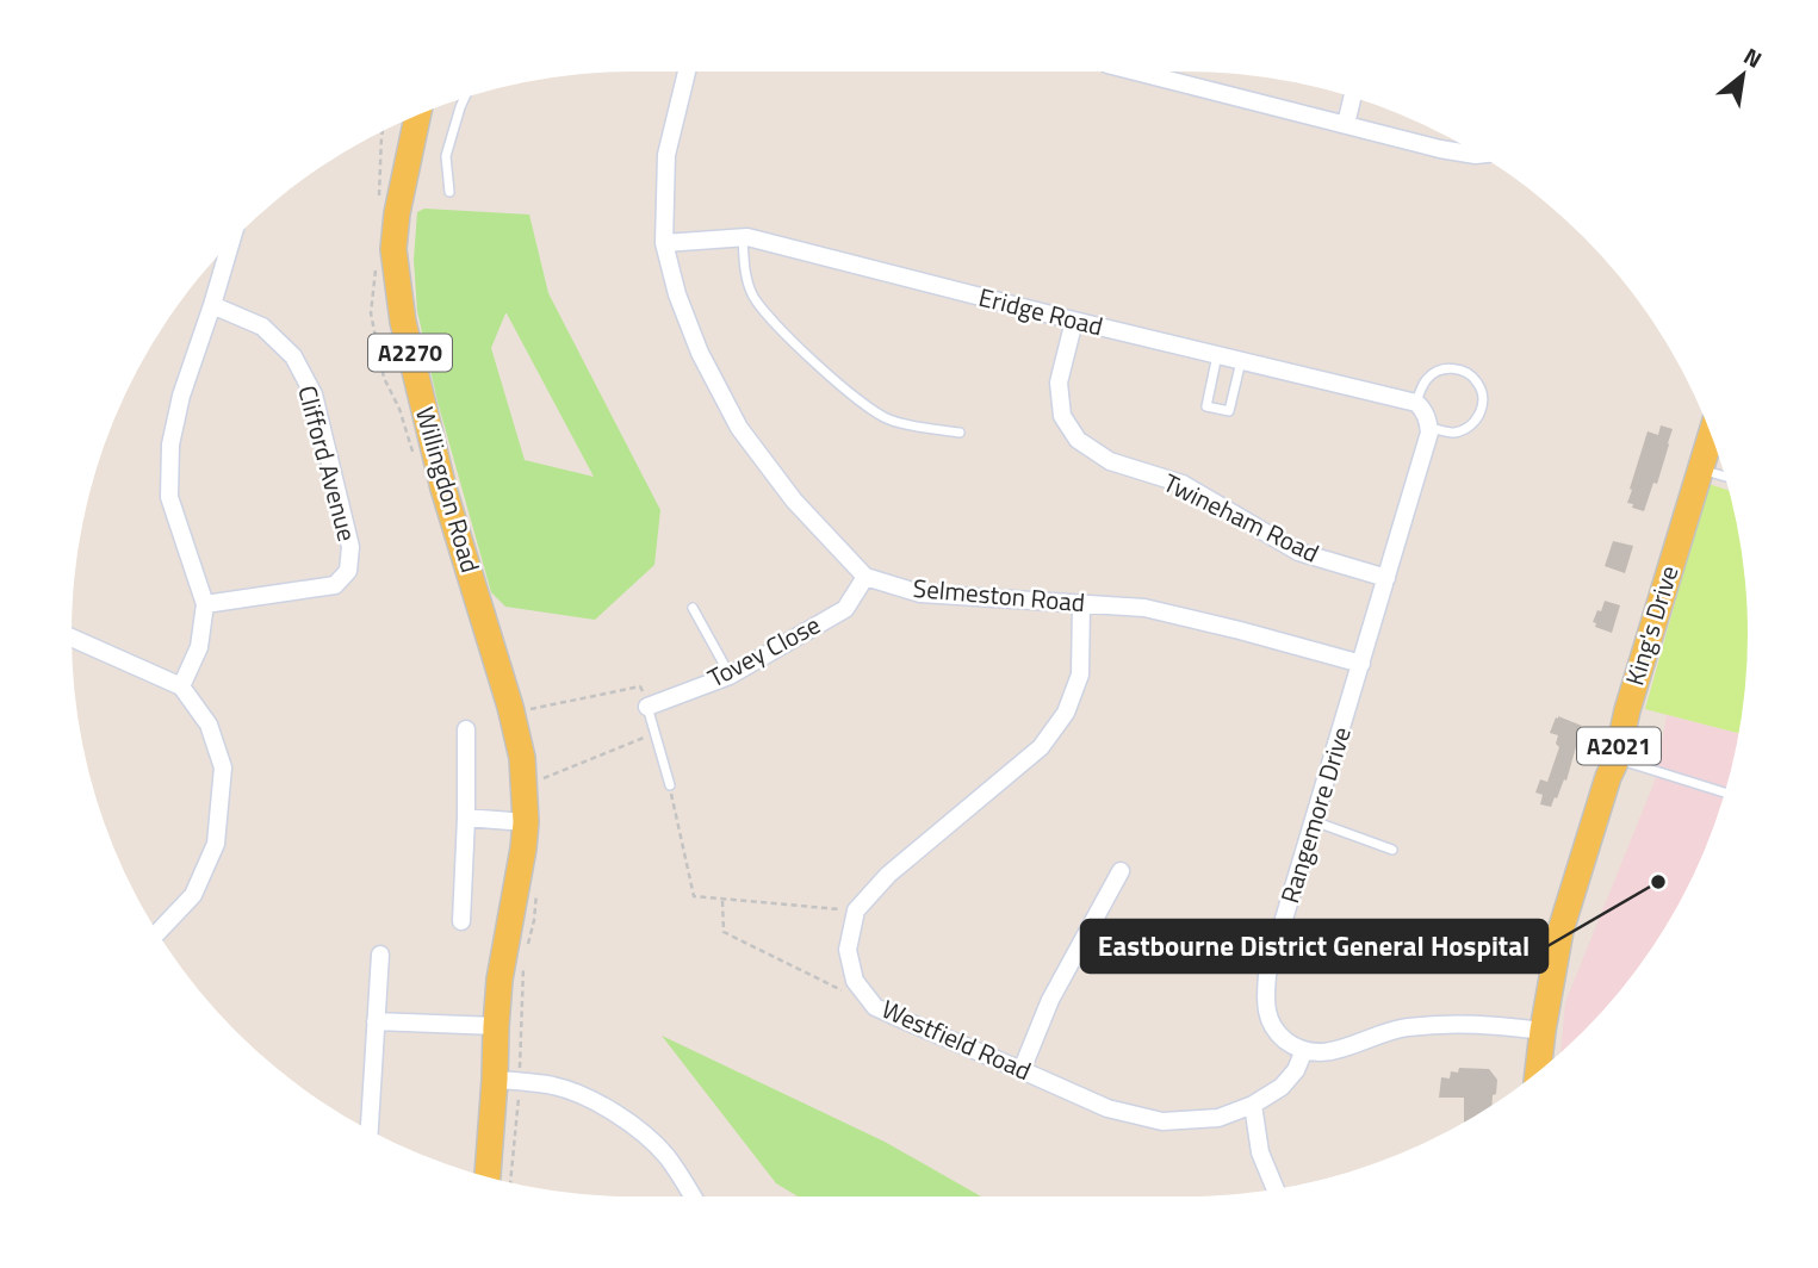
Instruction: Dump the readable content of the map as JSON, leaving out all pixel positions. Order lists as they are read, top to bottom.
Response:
{
  "streets": {
    "main road": [
      "A2270",
      "Willingdon Road",
      "King's Drive",
      "A2021"
    ],
    "street": [
      "Eridge Road",
      "Clifford Avenue",
      "Twineham Road",
      "Selmeston Road",
      "Tovey Close",
      "Rangemore Drive",
      "Westfield Road"
    ]
  },
  "crossings": [
    ["Eridge Road", "Twineham Road"],
    ["Eridge Road", "Selmeston Road"],
    ["Eridge Road", "Rangemore Drive"],
    ["Twineham Road", "Rangemore Drive"],
    ["Selmeston Road", "Tovey Close"],
    ["Selmeston Road", "Rangemore Drive"],
    ["Rangemore Drive", "Westfield Road"]
  ],
  "places": ["Eastbourne District General Hospital"],
  "north": "top right"
}
